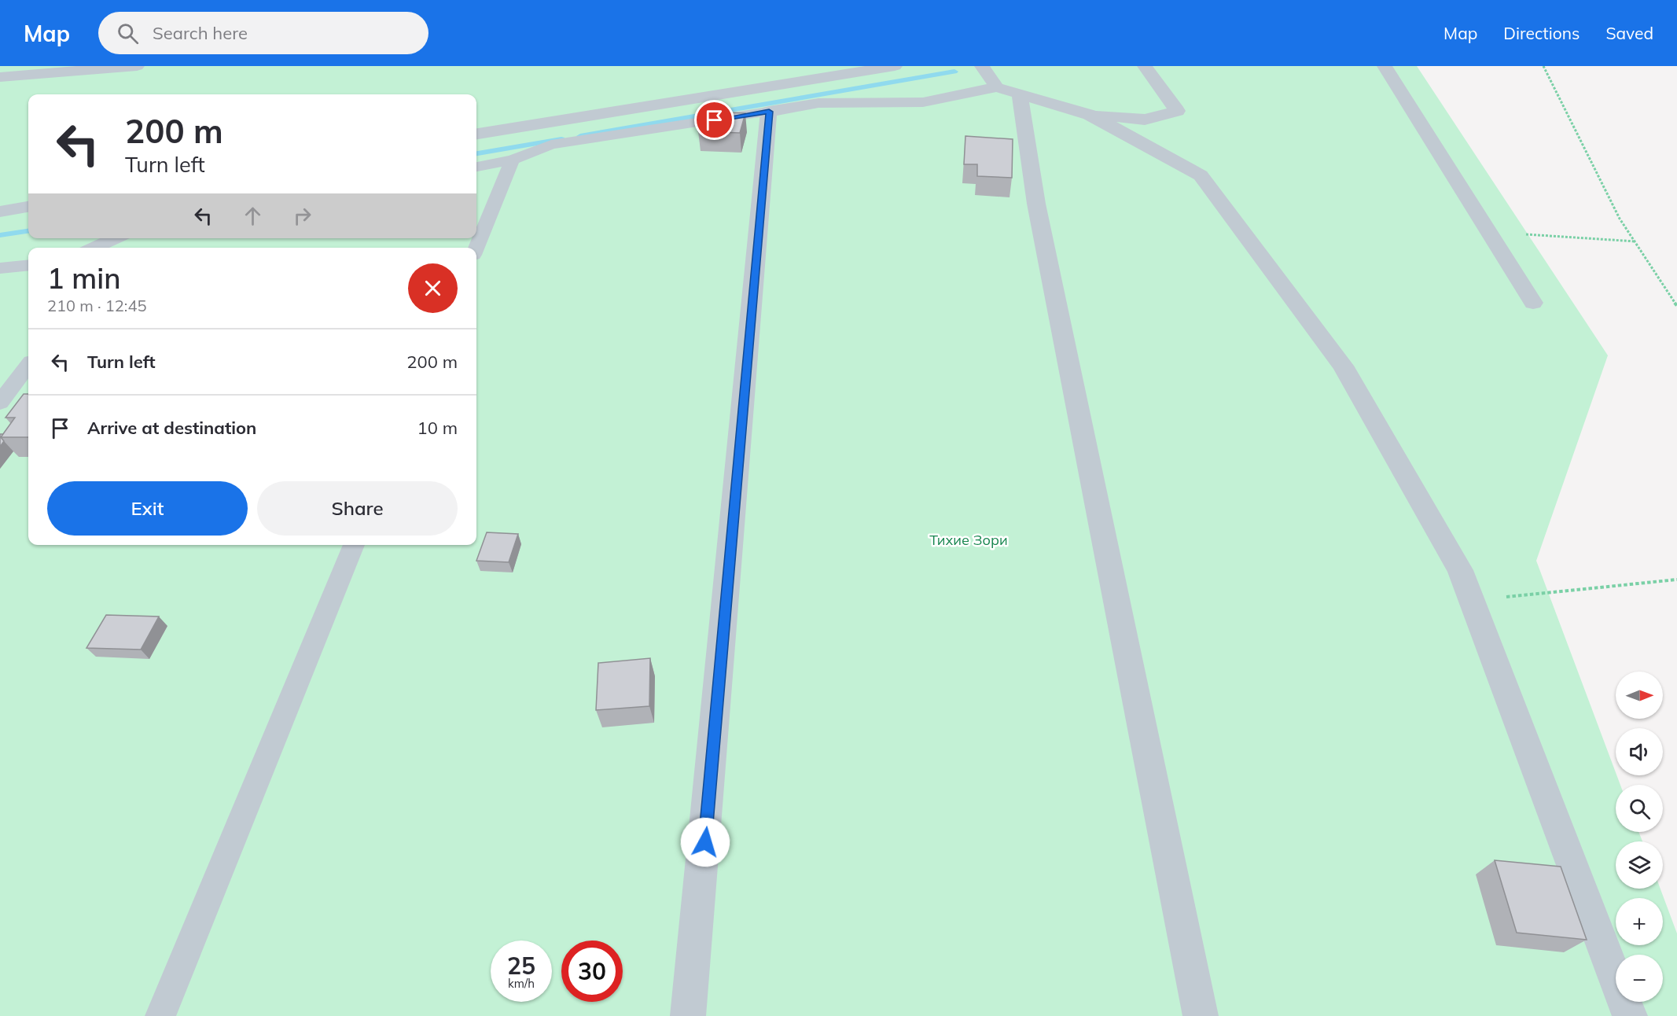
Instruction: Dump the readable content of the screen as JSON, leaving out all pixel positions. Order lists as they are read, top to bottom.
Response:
{
  "parks": ["Тихие Зори"],
  "north": "right",
  "page": {
    "header": "Map",
    "search": "Search here",
    "nav": ["Map", "Directions", "Saved"],
    "turn": ["200 m", "Turn left"],
    "heading": ["1 min", "210 m · 12:45"],
    "list": [
      {
        "name": "Turn left",
        "value": "200 m"
      },
      {
        "name": "Arrive at destination",
        "value": "10 m"
      }
    ],
    "buttons": ["Exit", "Share"],
    "map_buttons": ["+", "−"],
    "speed": "25 km/h",
    "limit": "30"
  }
}
